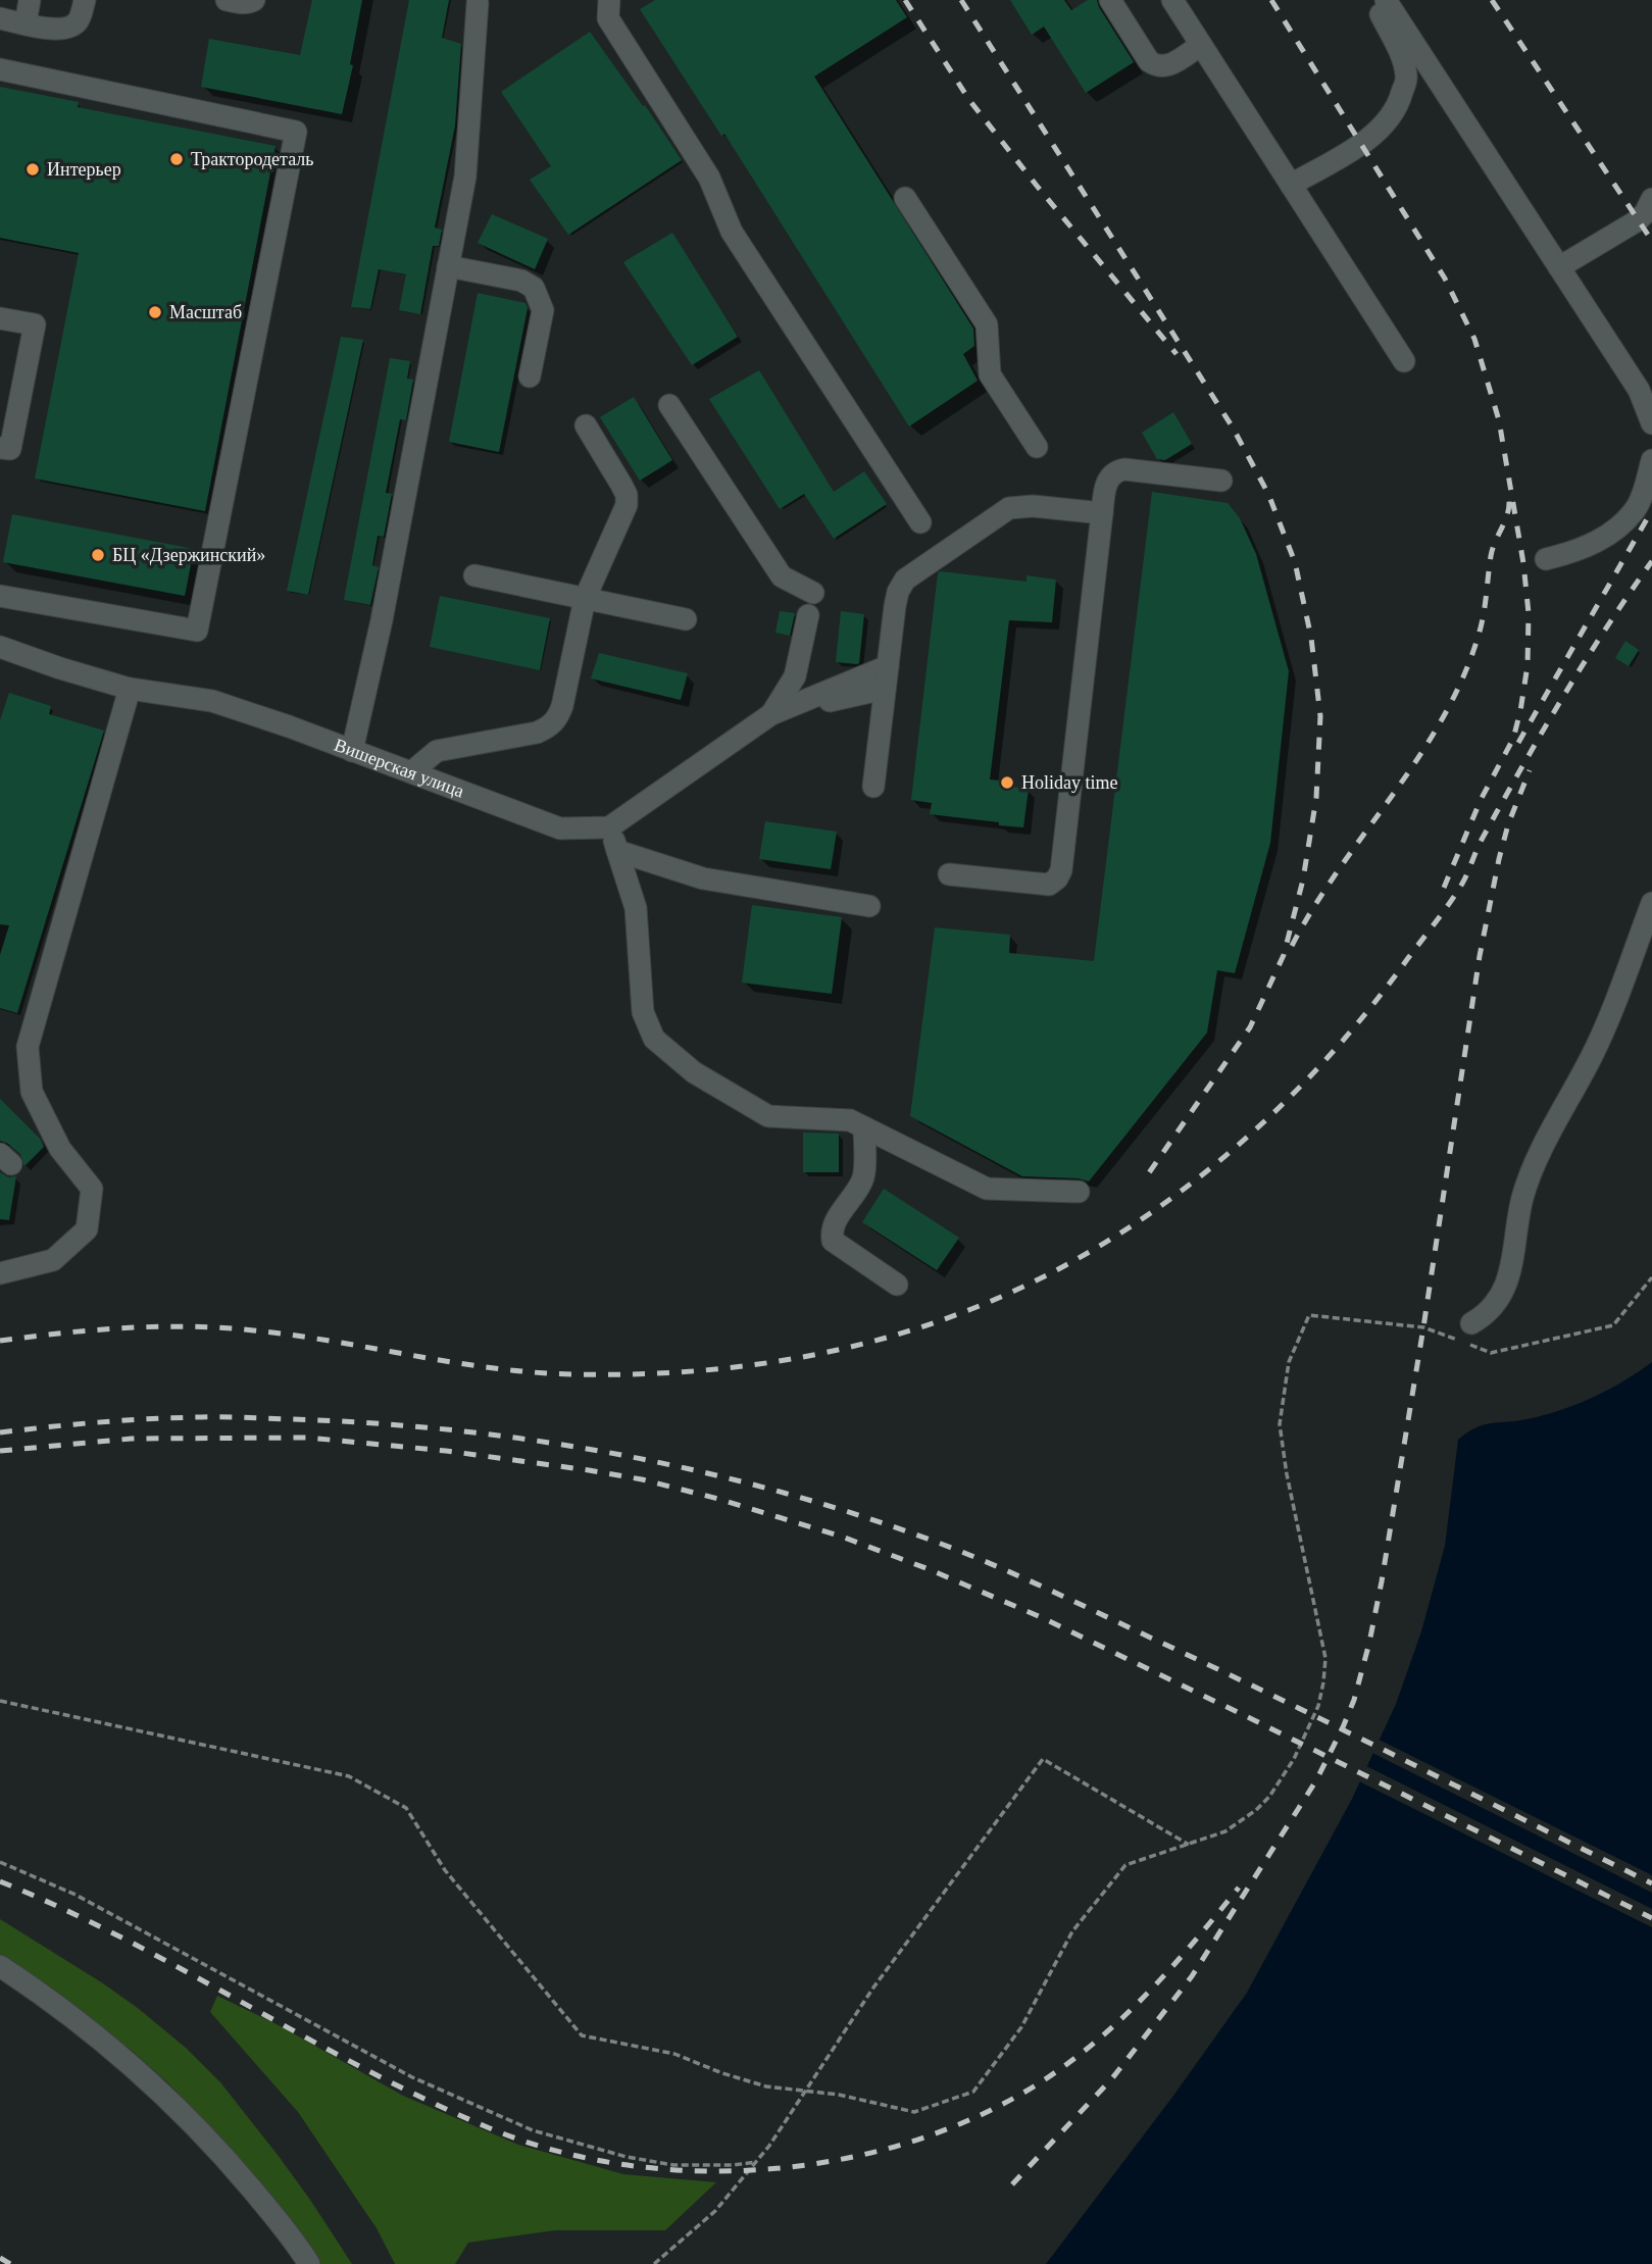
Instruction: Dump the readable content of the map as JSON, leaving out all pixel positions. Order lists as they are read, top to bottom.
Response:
{
  "streets": {
    "street": ["Вишерская улица"]
  },
  "places": [
    "Трактородеталь",
    "Интерьер",
    "Масштаб",
    "БЦ «Дзержинский»",
    "Holiday time"
  ]
}
